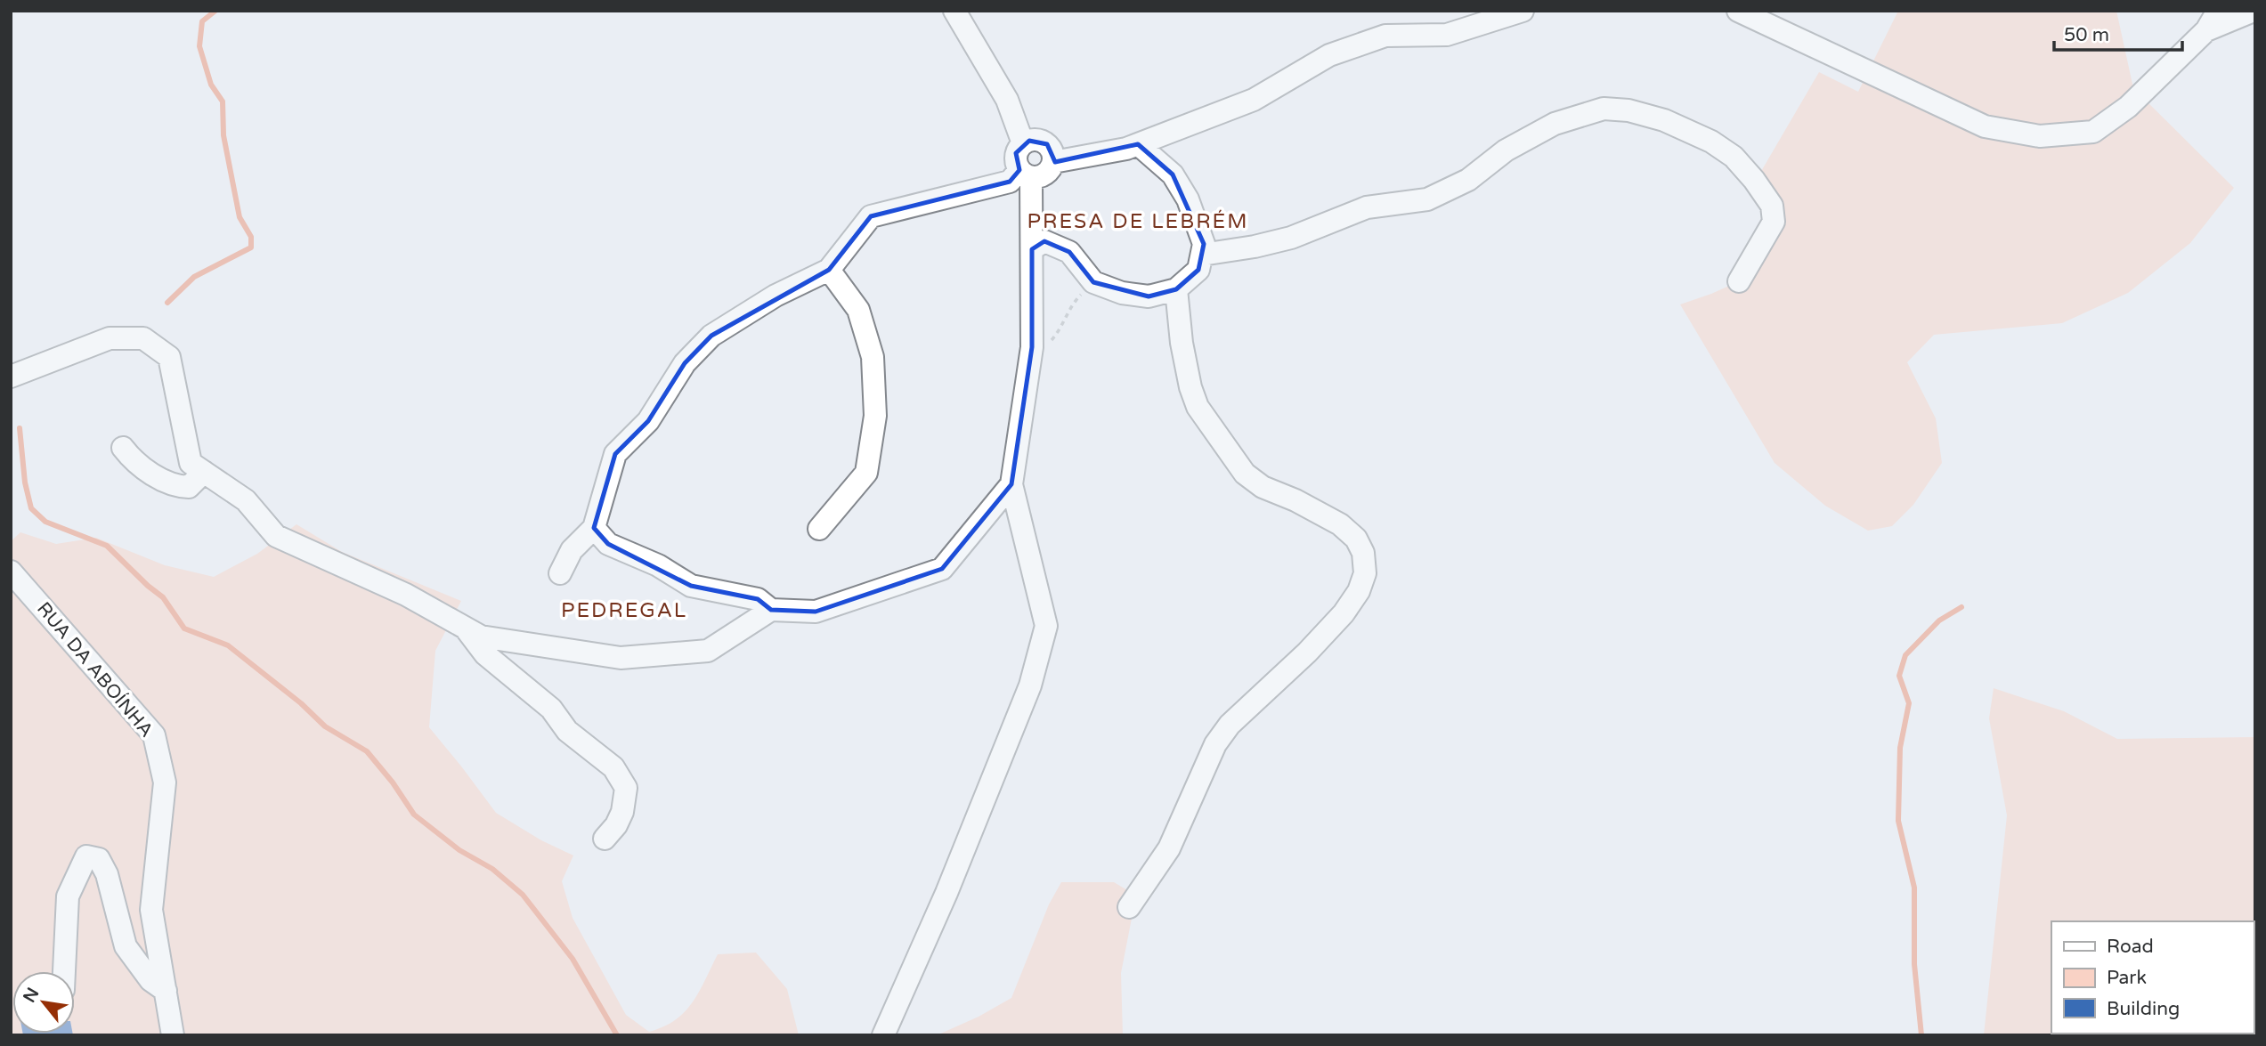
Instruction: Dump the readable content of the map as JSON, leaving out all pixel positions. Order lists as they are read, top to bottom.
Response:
{
  "streets": {
    "street": ["RUA DA ABOÍNHA"]
  },
  "districts": ["PRESA DE LEBRÉM", "PEDREGAL"],
  "legend": ["Road", "Park", "Building"],
  "scale_bar": "50 m",
  "north": "top left"
}
